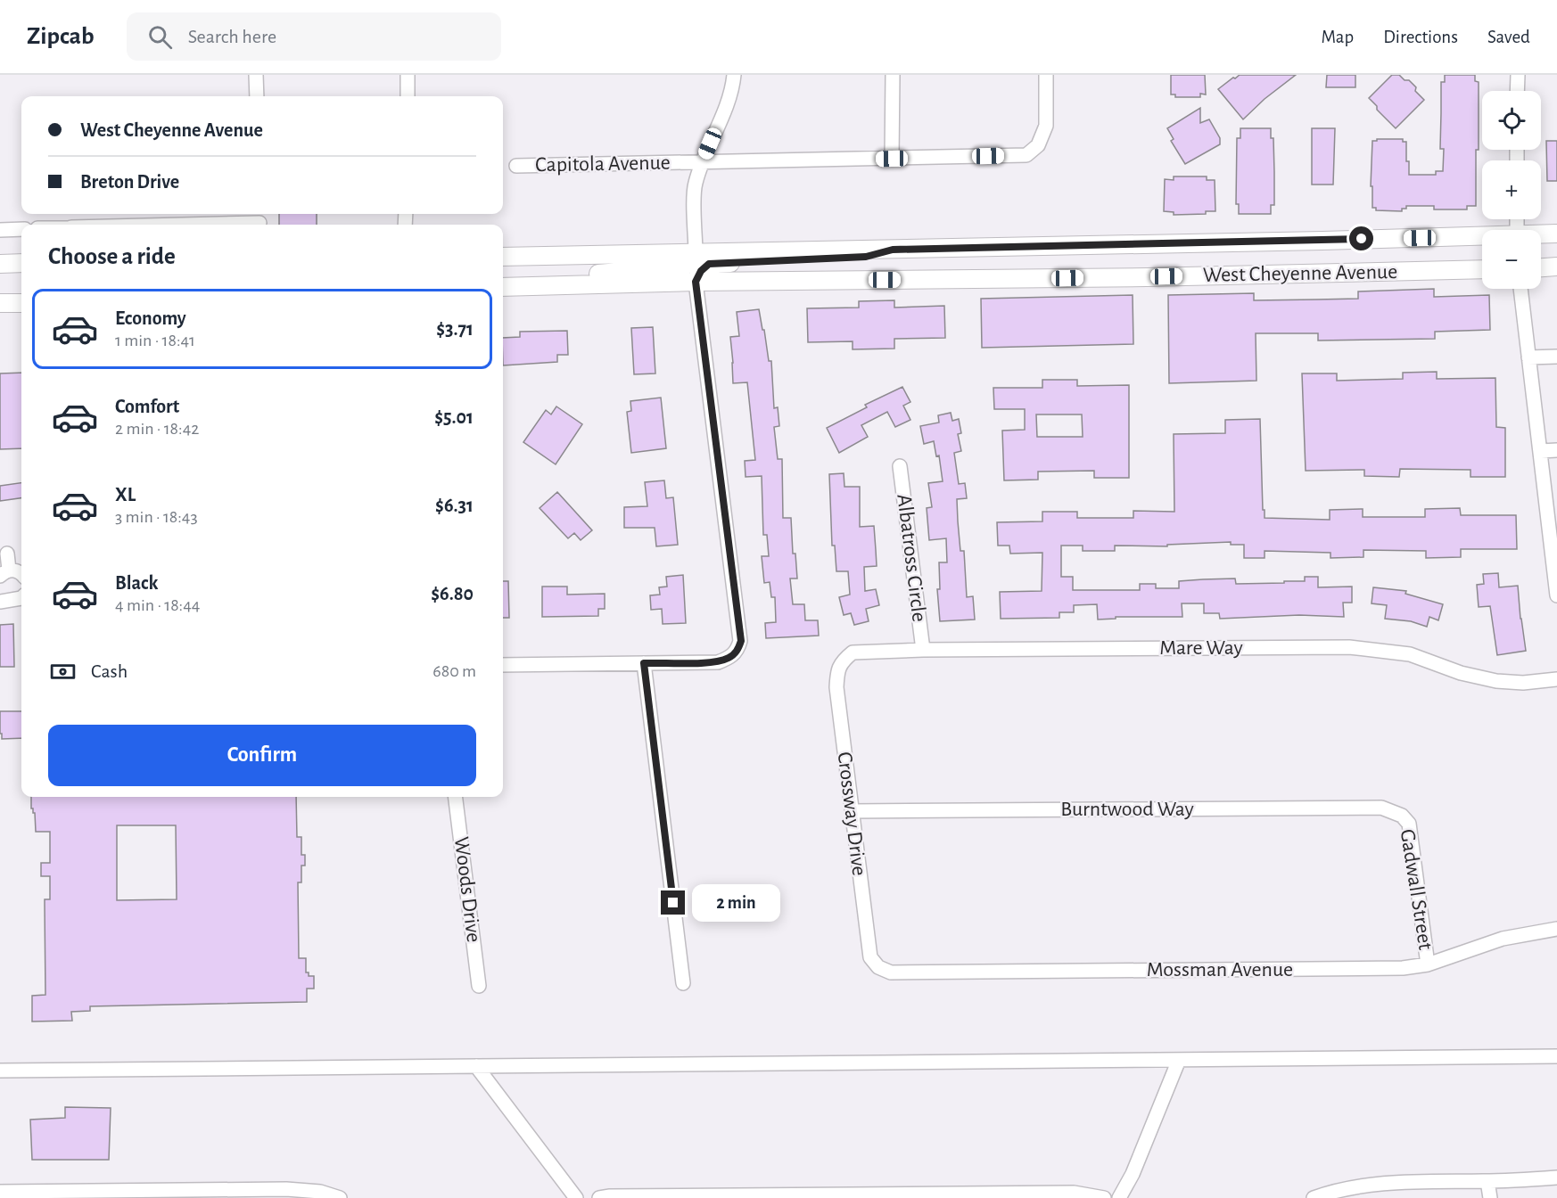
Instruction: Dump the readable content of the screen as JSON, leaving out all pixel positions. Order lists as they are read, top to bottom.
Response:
{
  "streets": {
    "main road": ["West Cheyenne Avenue"],
    "street": [
      "Capitola Avenue",
      "Albatross Circle",
      "Mare Way",
      "Burntwood Way",
      "Crossway Drive",
      "Woods Drive",
      "Gadwall Street",
      "Mossman Avenue"
    ]
  },
  "crossings": [
    ["Albatross Circle", "Mare Way"],
    ["Mare Way", "Crossway Drive"],
    ["Burntwood Way", "Crossway Drive"],
    ["Burntwood Way", "Gadwall Street"],
    ["Crossway Drive", "Mossman Avenue"],
    ["Gadwall Street", "Mossman Avenue"]
  ],
  "page": {
    "header": "Zipcab",
    "search": "Search here",
    "nav": ["Map", "Directions", "Saved"],
    "map_buttons": ["+", "−"],
    "banner": ["West Cheyenne Avenue", "Breton Drive"],
    "heading": "Choose a ride",
    "list": [
      {
        "name": "Economy",
        "note": "1 min · 18:41",
        "value": "$3.71"
      },
      {
        "name": "Comfort",
        "note": "2 min · 18:42",
        "value": "$5.01"
      },
      {
        "name": "XL",
        "note": "3 min · 18:43",
        "value": "$6.31"
      },
      {
        "name": "Black",
        "note": "4 min · 18:44",
        "value": "$6.80"
      }
    ],
    "pay": ["Cash", "680 m"],
    "buttons": "Confirm",
    "bubble": "2 min"
  }
}
